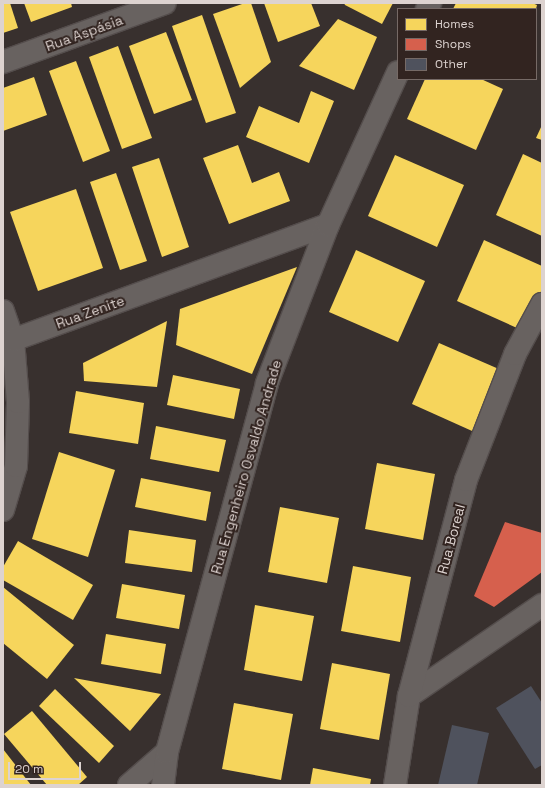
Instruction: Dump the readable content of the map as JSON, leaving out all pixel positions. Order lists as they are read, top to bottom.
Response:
{
  "streets": {
    "street": [
      "Rua Aspásia",
      "Rua Zenite",
      "Rua Engenheiro Osvaldo Andrade",
      "Rua Boreal"
    ]
  },
  "crossings": [
    ["Rua Zenite", "Rua Engenheiro Osvaldo Andrade"]
  ],
  "legend": ["Homes", "Shops", "Other"],
  "scale_bar": "20 m"
}
